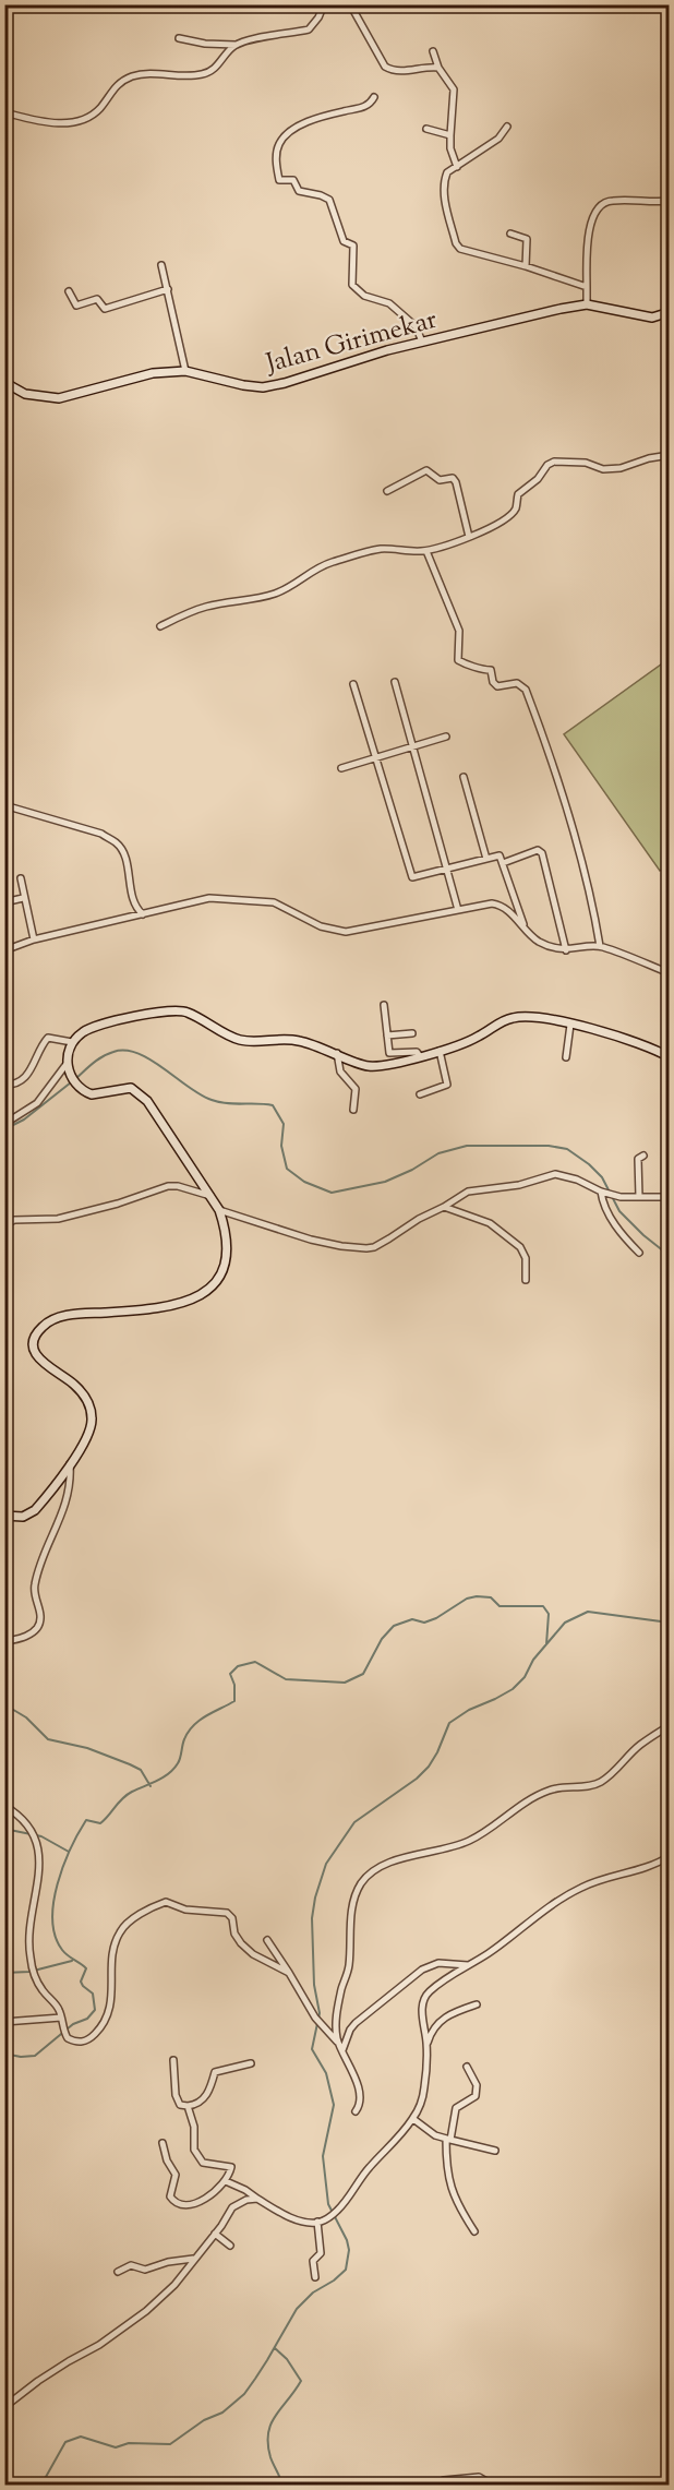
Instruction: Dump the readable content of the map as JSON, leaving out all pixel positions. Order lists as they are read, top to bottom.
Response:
{
  "streets": {
    "street": ["Jalan Girimekar"]
  }
}
